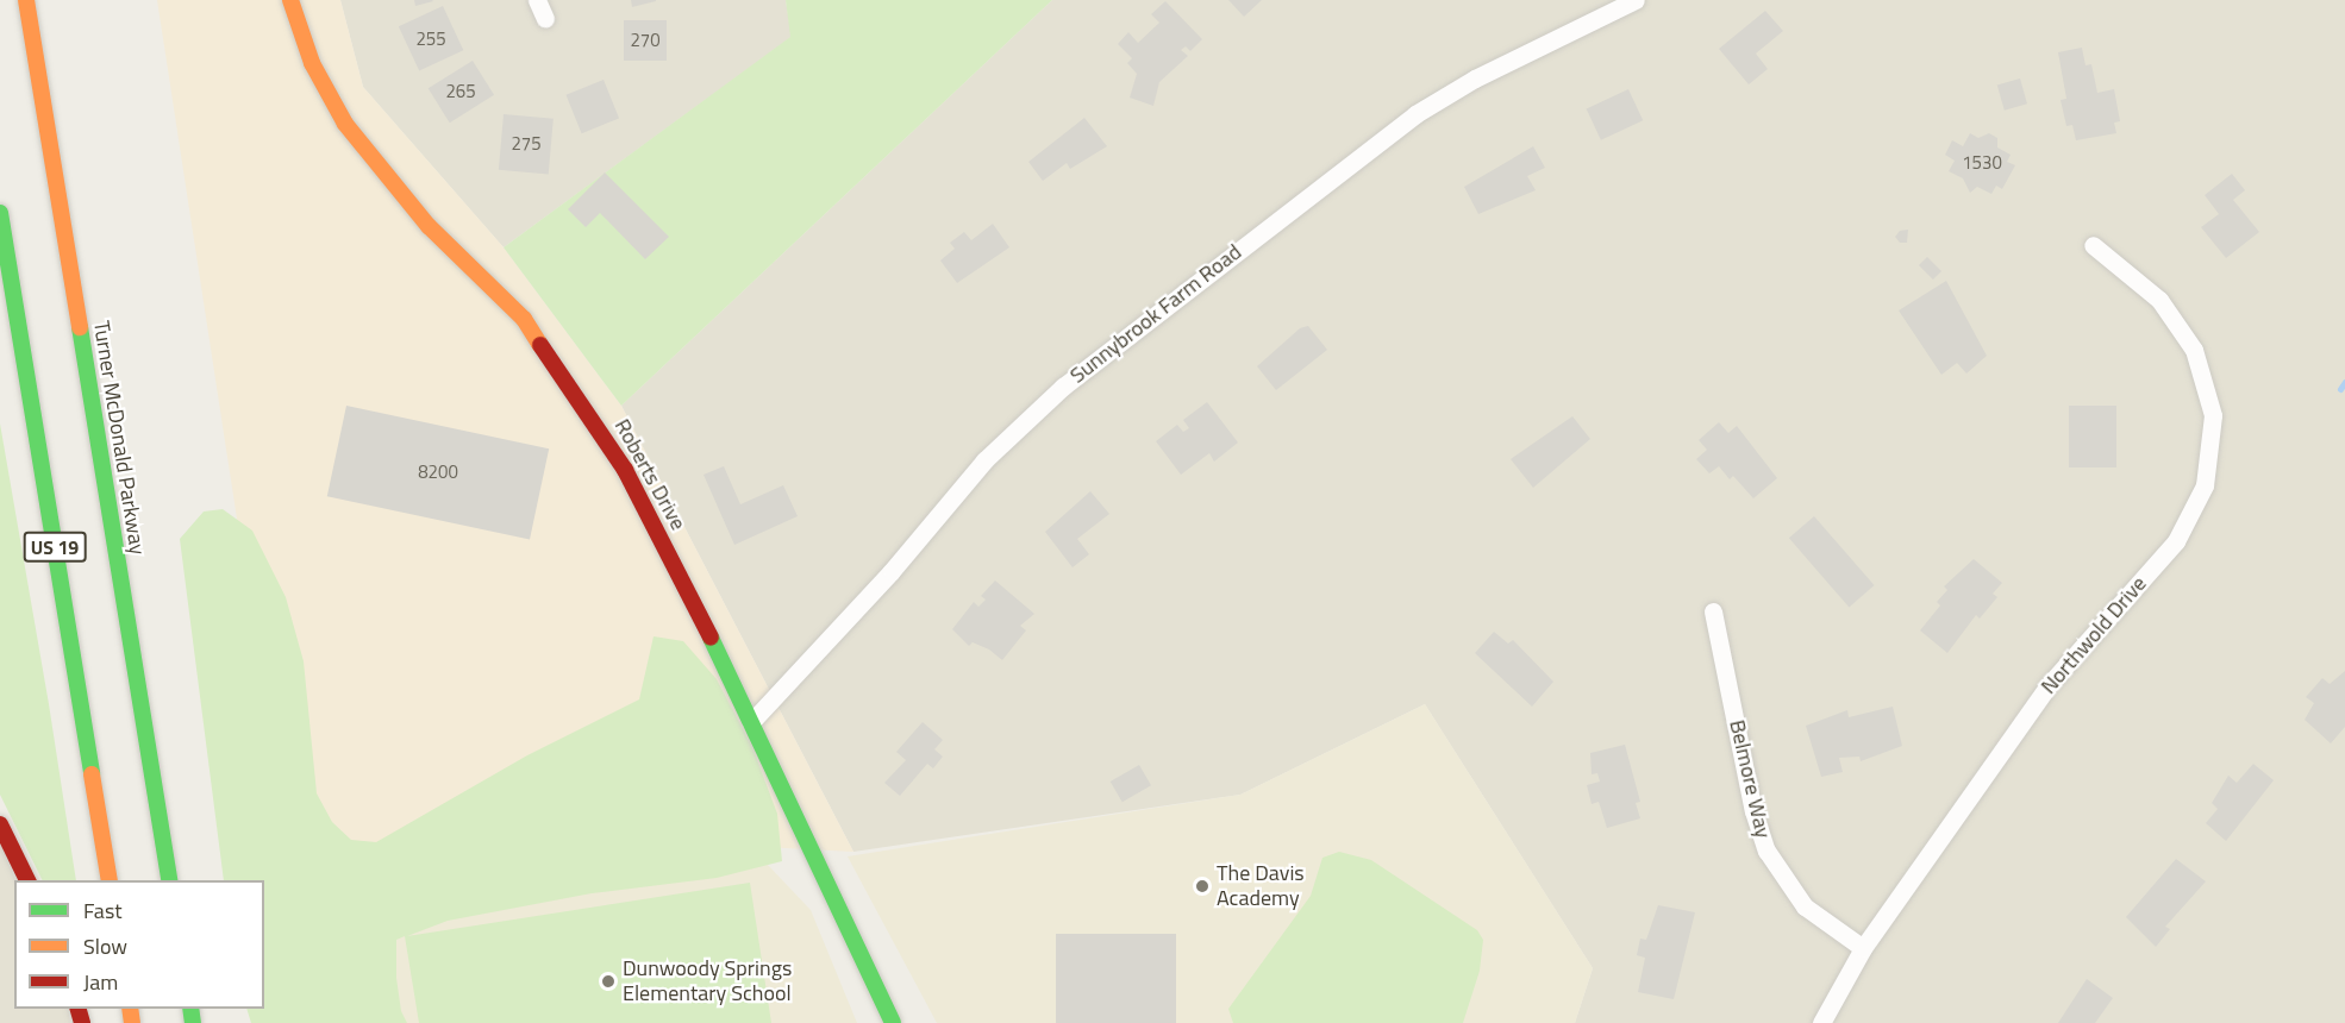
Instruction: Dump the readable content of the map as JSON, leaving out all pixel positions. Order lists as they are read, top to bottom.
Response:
{
  "streets": {
    "main road": ["Turner McDonald Parkway", "Roberts Drive", "US 19"],
    "street": ["Sunnybrook Farm Road", "Northwold Drive", "Belmore Way"]
  },
  "crossings": [
    ["Sunnybrook Farm Road", "Roberts Drive"],
    ["Northwold Drive", "Belmore Way"]
  ],
  "places": ["The Davis Academy", "Dunwoody Springs Elementary School"],
  "house_numbers": [
    "255",
    "270",
    "265",
    "275",
    "1530",
    "8200"
  ],
  "legend": ["Fast", "Slow", "Jam"]
}
